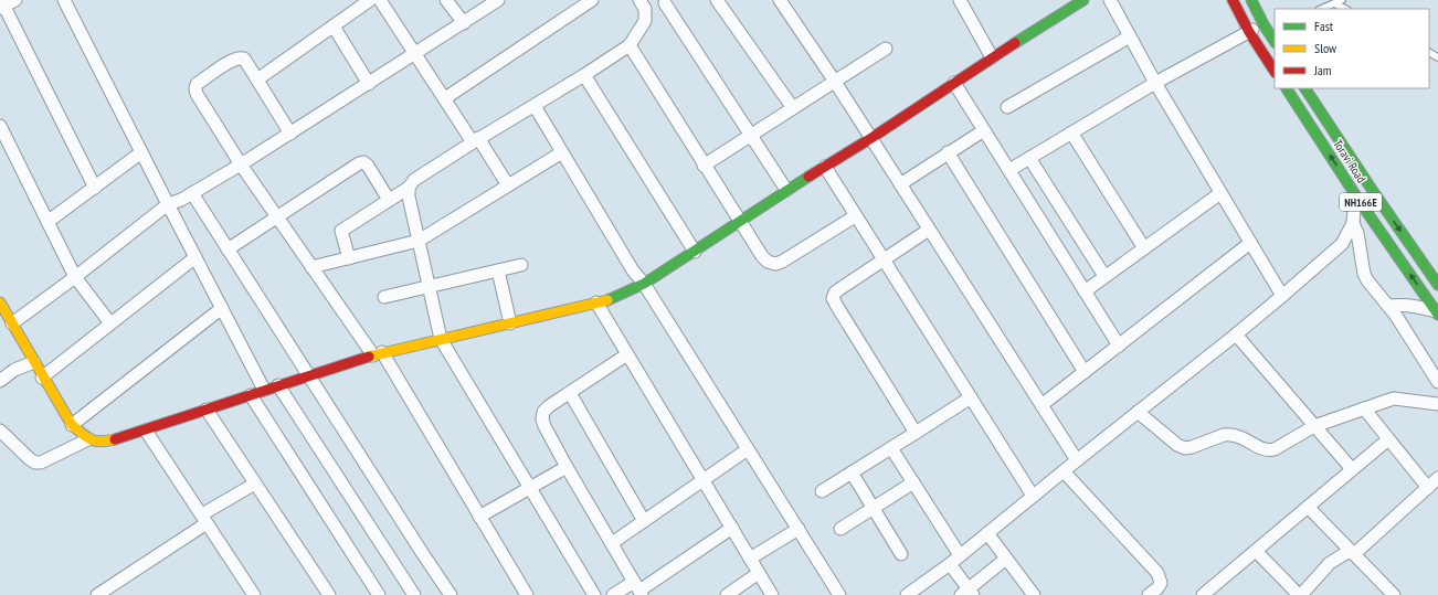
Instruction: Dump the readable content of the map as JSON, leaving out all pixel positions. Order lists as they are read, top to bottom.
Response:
{
  "streets": {
    "main road": ["Toravi Road", "NH166E"]
  },
  "legend": ["Fast", "Slow", "Jam"]
}
